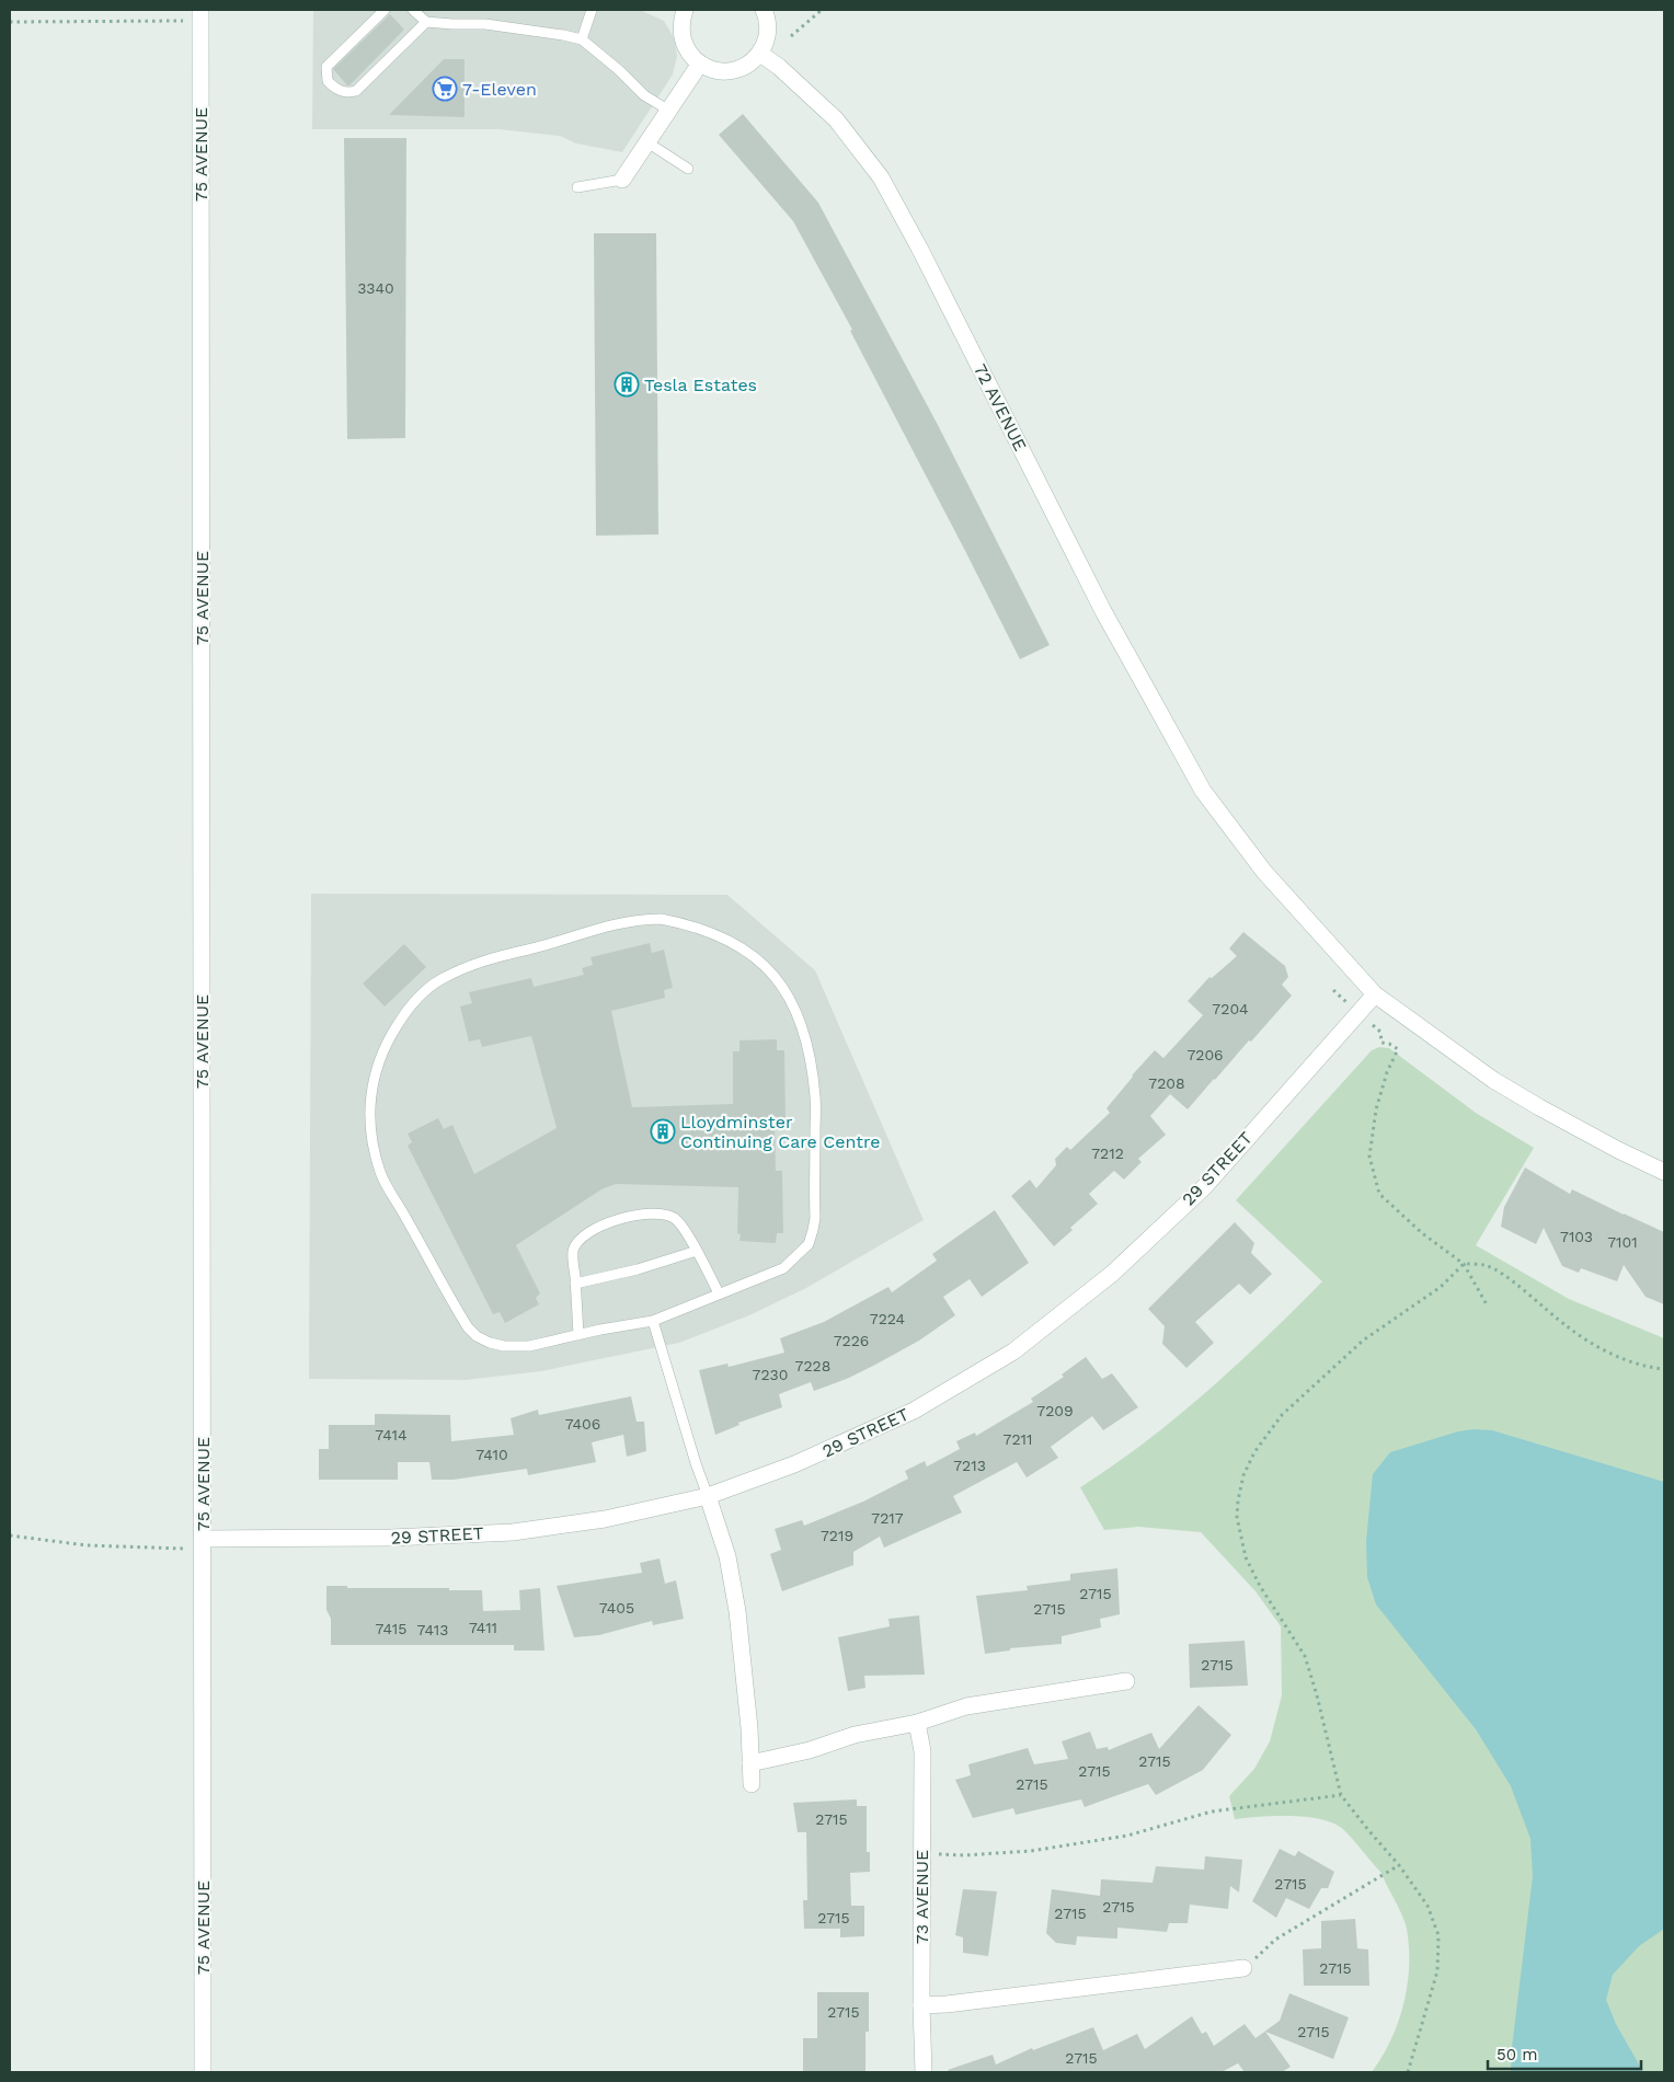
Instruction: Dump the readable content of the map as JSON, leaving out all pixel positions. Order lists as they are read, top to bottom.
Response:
{
  "streets": {
    "street": [
      "75 AVENUE",
      "72 AVENUE",
      "29 STREET",
      "73 AVENUE"
    ]
  },
  "crossings": [
    ["75 AVENUE", "29 STREET"],
    ["72 AVENUE", "29 STREET"]
  ],
  "places": {
    "supermarket": ["7-Eleven"],
    "building": ["Tesla Estates", "Lloydminster Continuing Care Centre"]
  },
  "house_numbers": [
    "3340",
    "7204",
    "7206",
    "7208",
    "7212",
    "7103",
    "7101",
    "7224",
    "7226",
    "7228",
    "7230",
    "7209",
    "7406",
    "7414",
    "7211",
    "7410",
    "7213",
    "7217",
    "7219",
    "2715",
    "7405",
    "2715",
    "7411",
    "7415",
    "7413",
    "2715",
    "2715",
    "2715",
    "2715",
    "2715",
    "2715",
    "2715",
    "2715",
    "2715",
    "2715",
    "2715",
    "2715",
    "2715"
  ],
  "scale_bar": "50 m"
}
